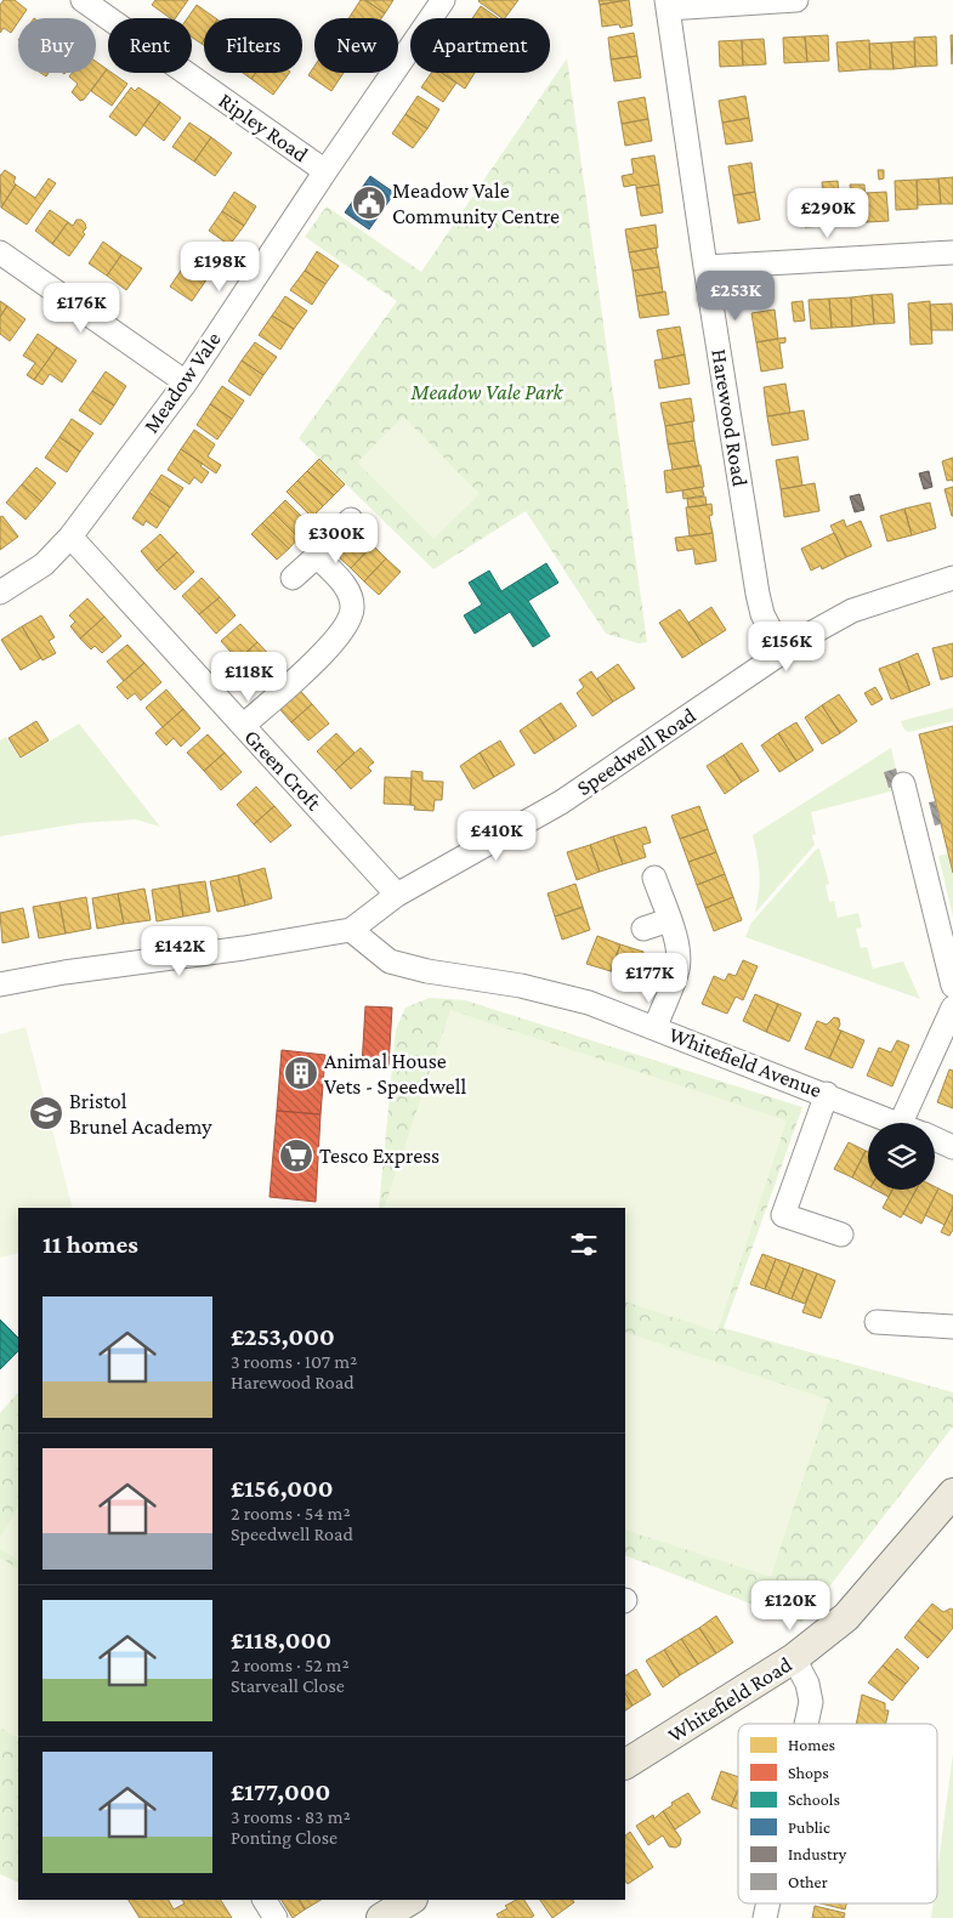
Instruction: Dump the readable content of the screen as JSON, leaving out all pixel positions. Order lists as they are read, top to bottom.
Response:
{
  "streets": {
    "main road": ["Whitefield Road"],
    "street": [
      "Ripley Road",
      "Meadow Vale",
      "Harewood Road",
      "Speedwell Road",
      "Green Croft",
      "Whitefield Avenue"
    ]
  },
  "crossings": [
    ["Ripley Road", "Meadow Vale"],
    ["Meadow Vale", "Green Croft"],
    ["Harewood Road", "Speedwell Road"],
    ["Speedwell Road", "Green Croft"],
    ["Speedwell Road", "Whitefield Avenue"]
  ],
  "parks": ["Meadow Vale Park"],
  "places": {
    "public building": ["Meadow Vale Community Centre"],
    "building": ["Animal House Vets - Speedwell"],
    "school or university": ["Bristol Brunel Academy"],
    "supermarket": ["Tesco Express"]
  },
  "legend": [
    "Homes",
    "Shops",
    "Schools",
    "Public",
    "Industry",
    "Other"
  ],
  "page": {
    "chip": [
      "Buy",
      "Rent",
      "Filters",
      "New",
      "Apartment"
    ],
    "price": [
      "£290K",
      "£198K",
      "£253K",
      "£176K",
      "£300K",
      "£156K",
      "£118K",
      "£410K",
      "£142K",
      "£177K",
      "£120K"
    ],
    "heading": "11 homes",
    "list": [
      {
        "name": "£253,000",
        "note": "3 rooms · 107 m² · Harewood Road"
      },
      {
        "name": "£156,000",
        "note": "2 rooms · 54 m² · Speedwell Road"
      },
      {
        "name": "£118,000",
        "note": "2 rooms · 52 m² · Starveall Close"
      },
      {
        "name": "£177,000",
        "note": "3 rooms · 83 m² · Ponting Close"
      }
    ]
  }
}
